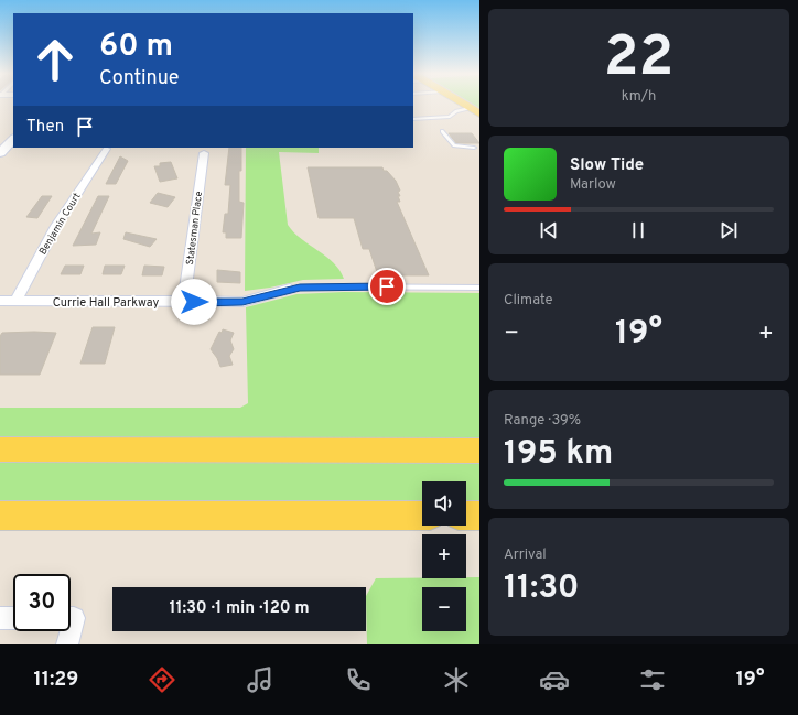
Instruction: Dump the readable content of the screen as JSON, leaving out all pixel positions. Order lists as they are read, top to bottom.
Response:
{
  "streets": {
    "street": ["Benjamin Court", "Statesman Place", "Currie Hall Parkway"]
  },
  "crossings": [
    ["Benjamin Court", "Currie Hall Parkway"],
    ["Statesman Place", "Currie Hall Parkway"]
  ],
  "page": {
    "tile": [
      ["22", "km/h"],
      "Climate",
      ["Range · 39%", "195 km"],
      ["Arrival", "11:30"]
    ],
    "turn": ["60 m", "Continue"],
    "then": "Then",
    "song": ["Slow Tide", "Marlow"],
    "heat": ["−", "19°", "+"],
    "map_buttons": ["+", "−"],
    "limit": "30",
    "trip": "11:30 · 1 min · 120 m",
    "tabs": ["11:29", "19°"]
  }
}
